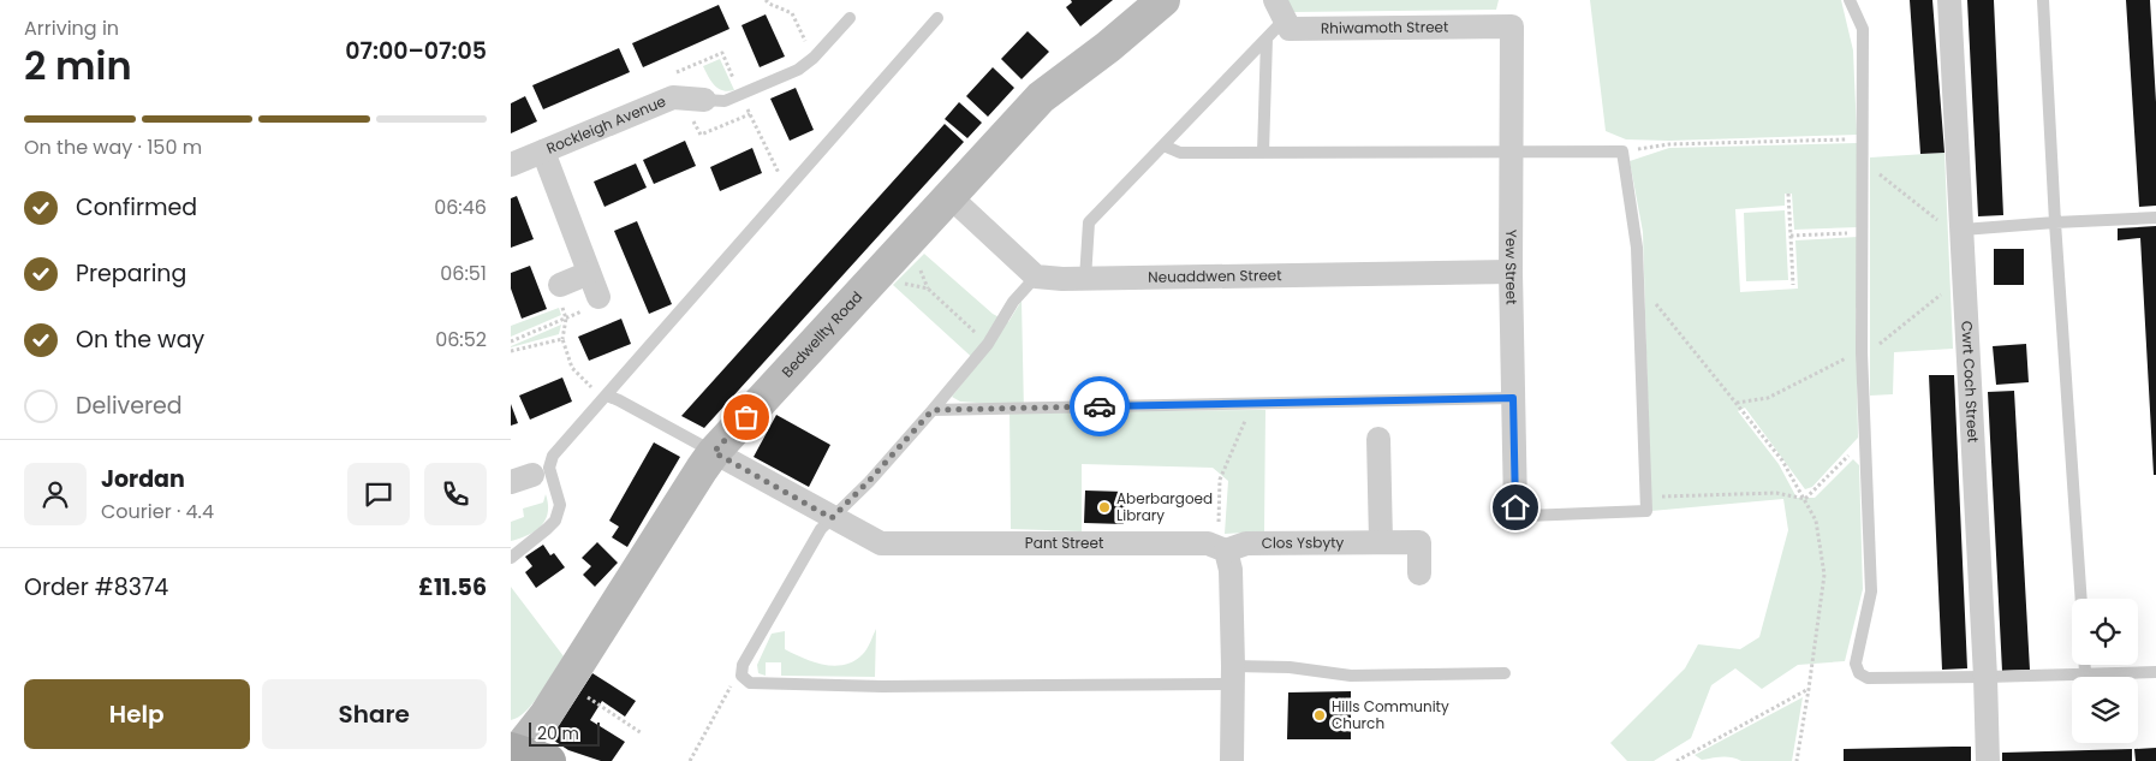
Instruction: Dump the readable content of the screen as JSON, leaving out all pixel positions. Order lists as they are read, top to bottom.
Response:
{
  "streets": {
    "main road": ["Bedwellty Road"],
    "street": [
      "Rhiwamoth Street",
      "Rockleigh Avenue",
      "Yew Street",
      "Neuaddwen Street",
      "Cwrt Coch Street",
      "Pant Street",
      "Clos Ysbyty"
    ]
  },
  "crossings": [
    ["Rhiwamoth Street", "Yew Street"],
    ["Yew Street", "Neuaddwen Street"],
    ["Bedwellty Road", "Pant Street"],
    ["Pant Street", "Clos Ysbyty"]
  ],
  "places": ["Aberbargoed Library", "Hills Community Church"],
  "scale_bar": "20 m",
  "page": {
    "heading": ["2 min", "Arriving in", "07:00–07:05"],
    "panel": [
      "Jordan",
      "Courier · 4.4",
      "Order #8374",
      "£11.56"
    ],
    "bar": "On the way · 150 m",
    "list": [
      ["Confirmed", "06:46"],
      ["Preparing", "06:51"],
      ["On the way", "06:52"],
      "Delivered"
    ],
    "buttons": ["Help", "Share"],
    "scale": "20 m"
  }
}
